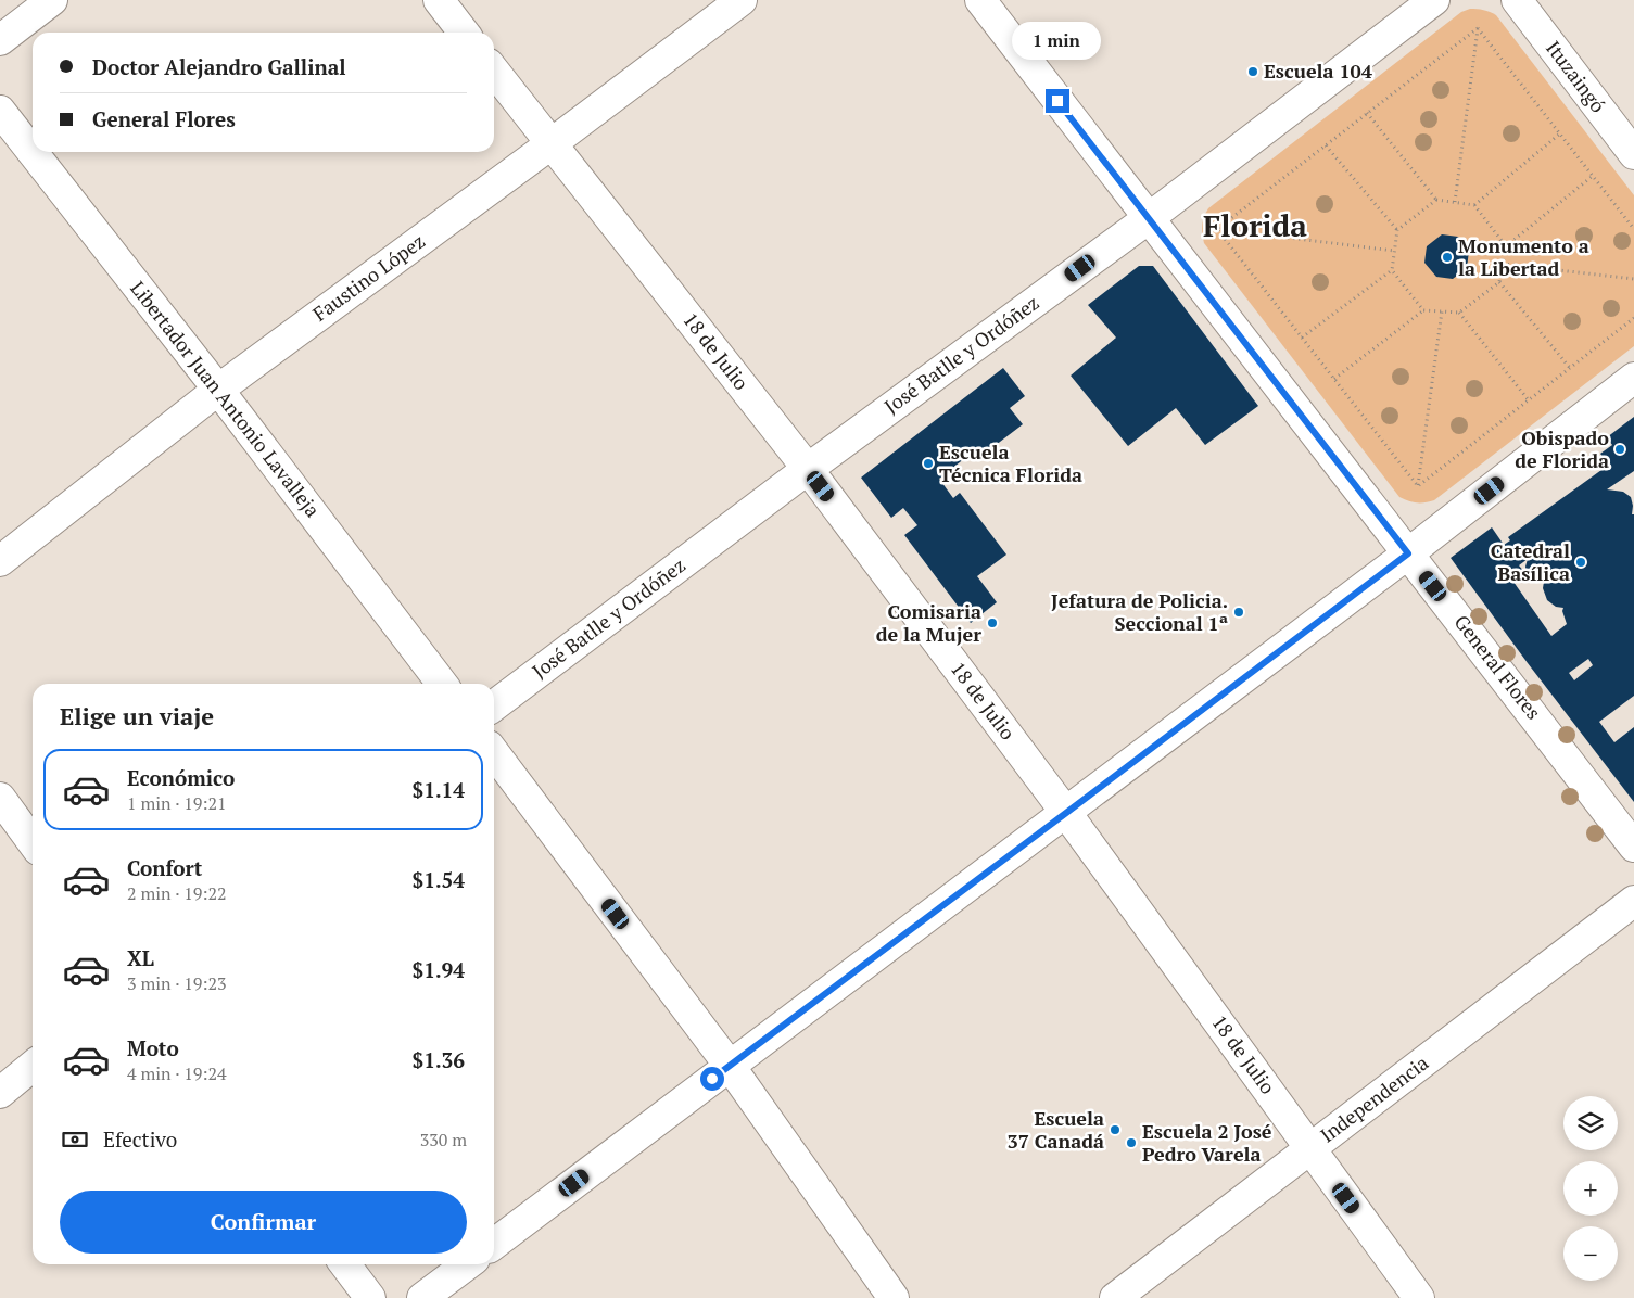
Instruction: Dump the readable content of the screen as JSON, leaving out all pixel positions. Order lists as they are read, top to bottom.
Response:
{
  "streets": {
    "street": [
      "Ituzaingó",
      "Faustino López",
      "18 de Julio",
      "José Batlle y Ordóñez",
      "Libertador Juan Antonio Lavalleja",
      "General Flores",
      "Independencia"
    ]
  },
  "crossings": [
    ["Faustino López", "18 de Julio"],
    ["Faustino López", "Libertador Juan Antonio Lavalleja"],
    ["18 de Julio", "José Batlle y Ordóñez"],
    ["18 de Julio", "Independencia"],
    ["José Batlle y Ordóñez", "General Flores"]
  ],
  "districts": ["Florida"],
  "places": [
    "Escuela 104",
    "Monumento a la Libertad",
    "Obispado de Florida",
    "Escuela Técnica Florida",
    "Catedral Basílica",
    "Jefatura de Policia. Seccional 1ª",
    "Comisaria de la Mujer",
    "Escuela 37 Canadá",
    "Escuela 2 José Pedro Varela"
  ],
  "page": {
    "bubble": "1 min",
    "banner": ["Doctor Alejandro Gallinal", "General Flores"],
    "heading": "Elige un viaje",
    "list": [
      {
        "name": "Económico",
        "note": "1 min · 19:21",
        "value": "$1.14"
      },
      {
        "name": "Confort",
        "note": "2 min · 19:22",
        "value": "$1.54"
      },
      {
        "name": "XL",
        "note": "3 min · 19:23",
        "value": "$1.94"
      },
      {
        "name": "Moto",
        "note": "4 min · 19:24",
        "value": "$1.36"
      }
    ],
    "map_buttons": ["+", "−"],
    "pay": ["Efectivo", "330 m"],
    "buttons": "Confirmar"
  }
}
